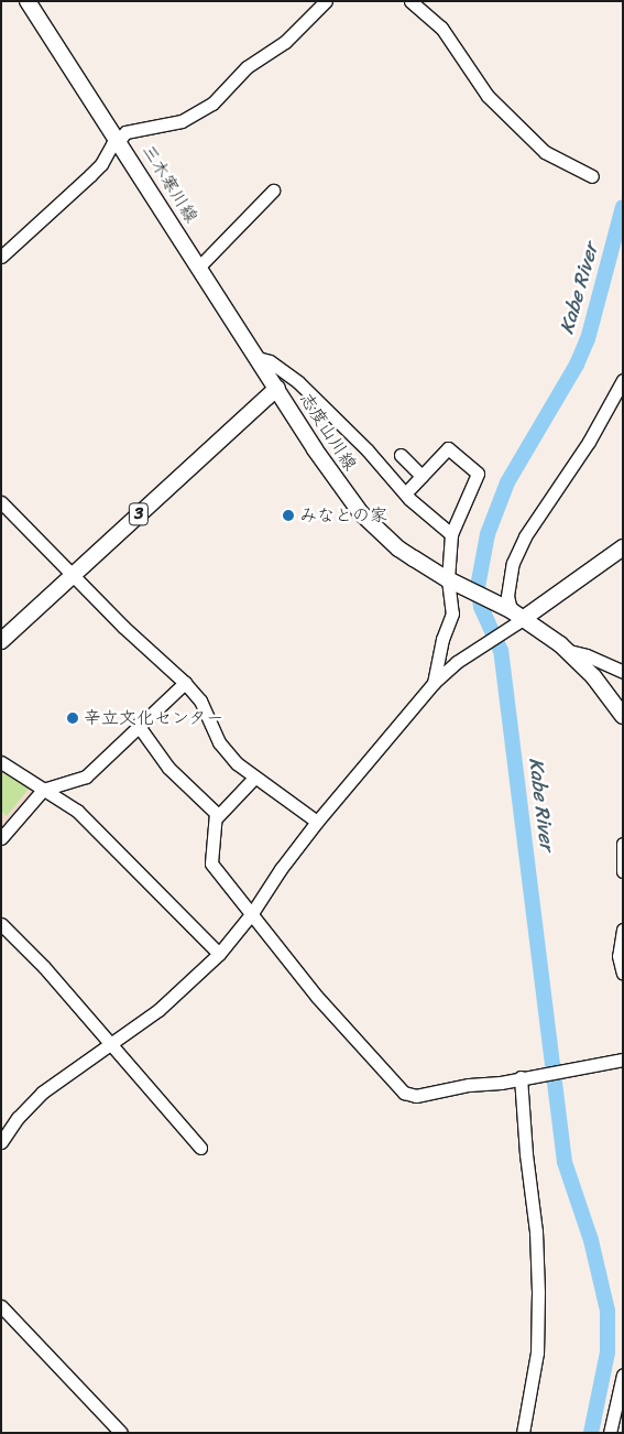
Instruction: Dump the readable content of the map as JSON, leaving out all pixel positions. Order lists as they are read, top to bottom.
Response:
{
  "streets": {
    "main road": ["三木寒川線", "志度山川線", "3"]
  },
  "crossings": [
    ["三木寒川線", "志度山川線"]
  ],
  "water": ["Kabe River"],
  "places": ["みなとの家", "辛立文化センター"]
}
